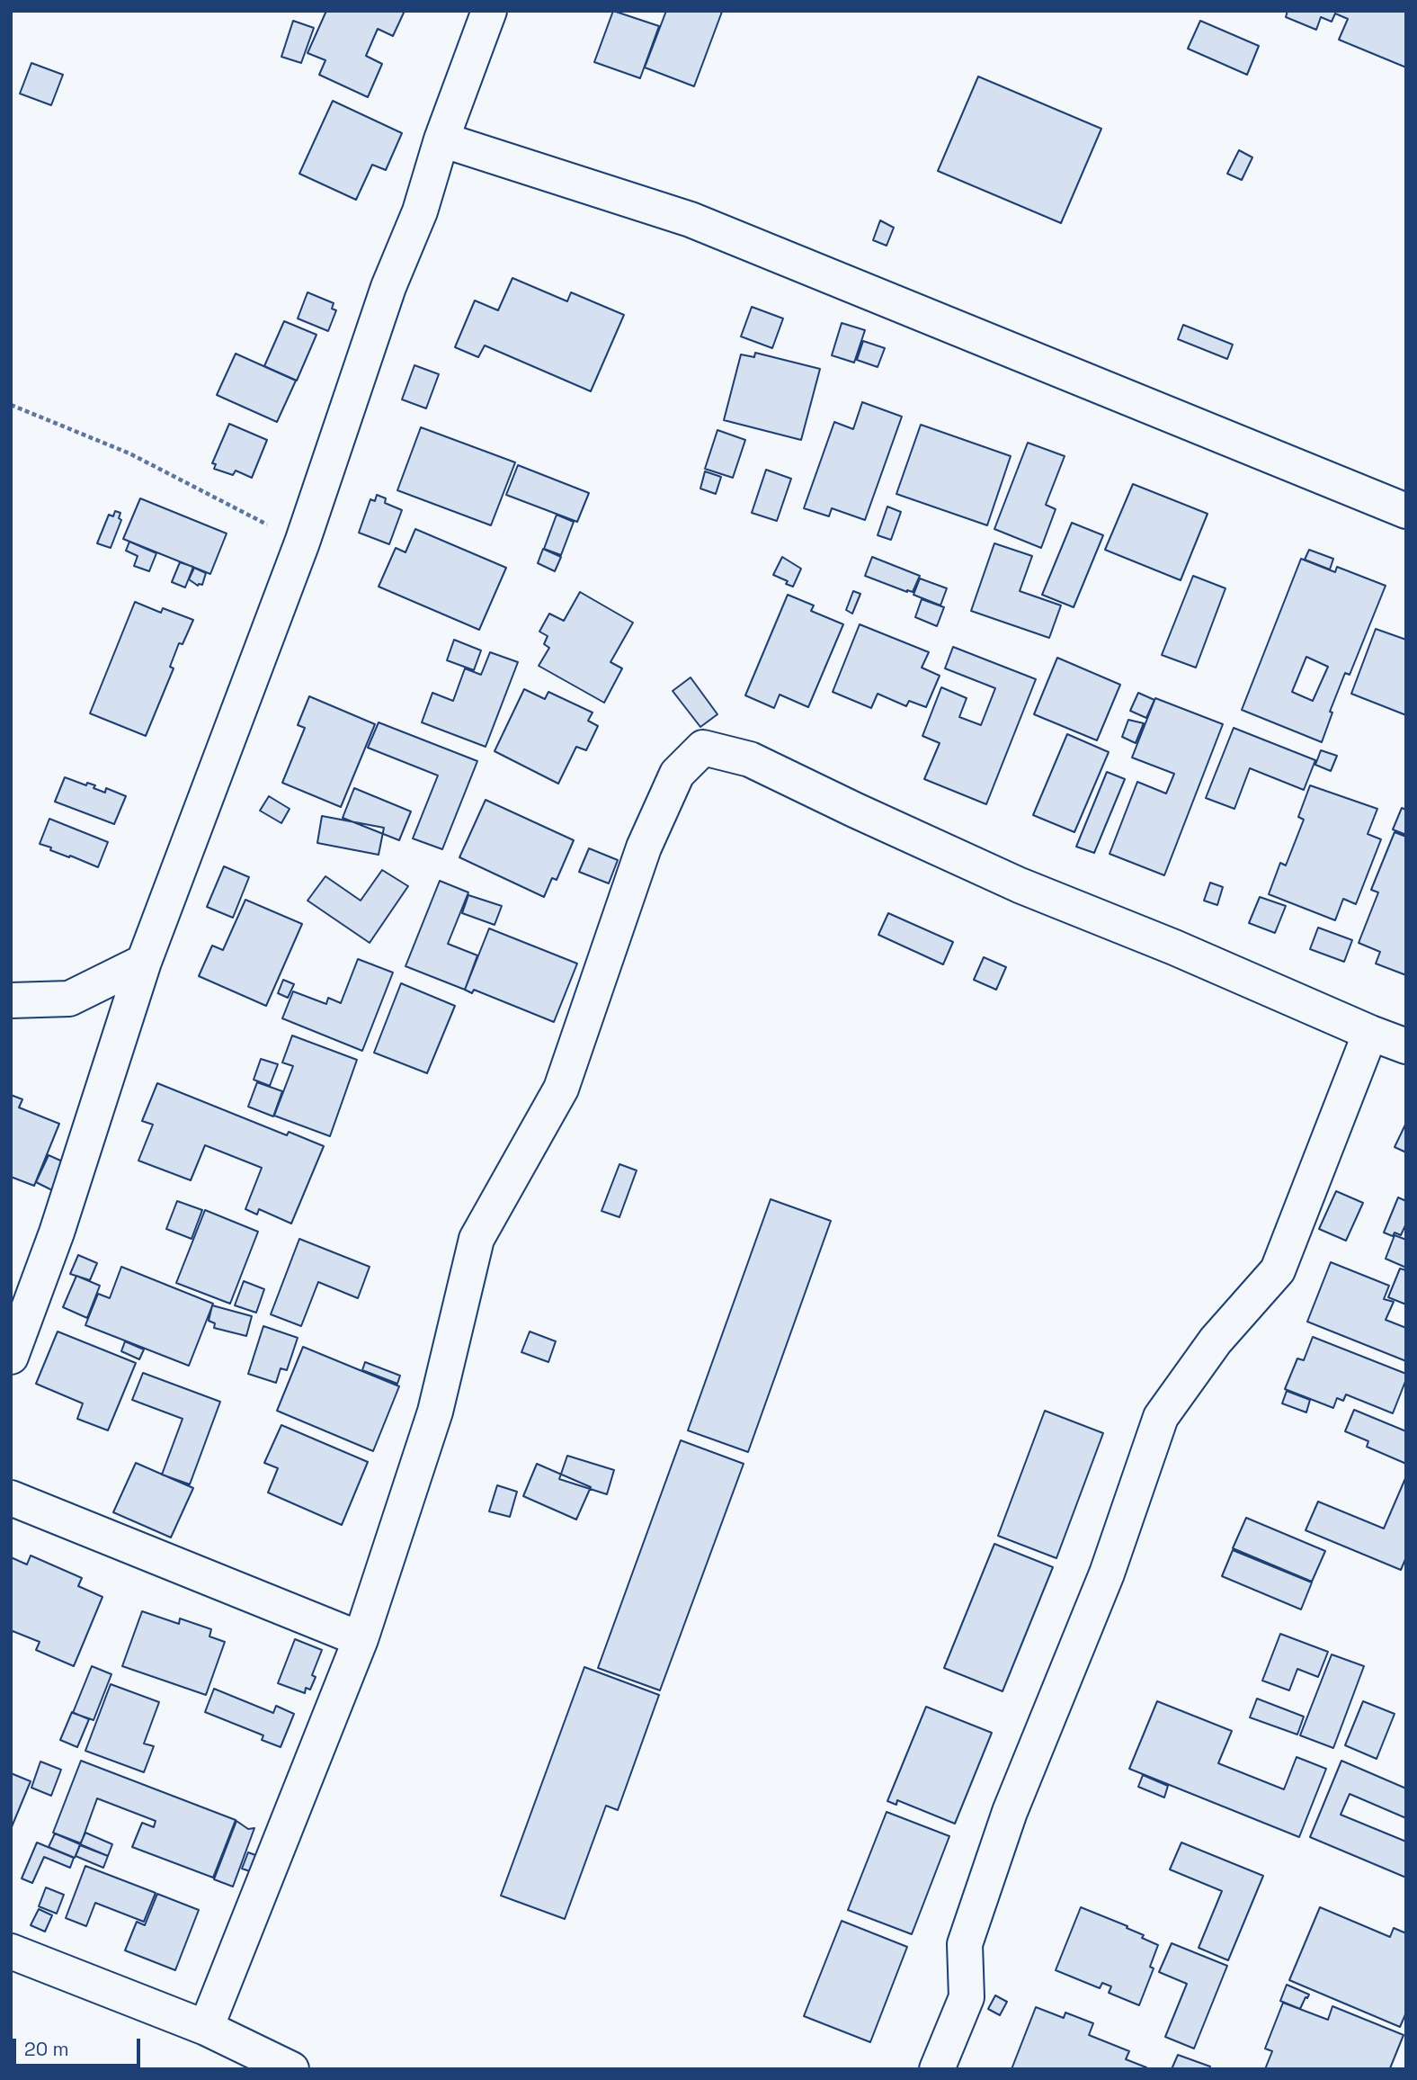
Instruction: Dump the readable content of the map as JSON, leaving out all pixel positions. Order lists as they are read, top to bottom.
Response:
{
  "scale_bar": "20 m"
}
